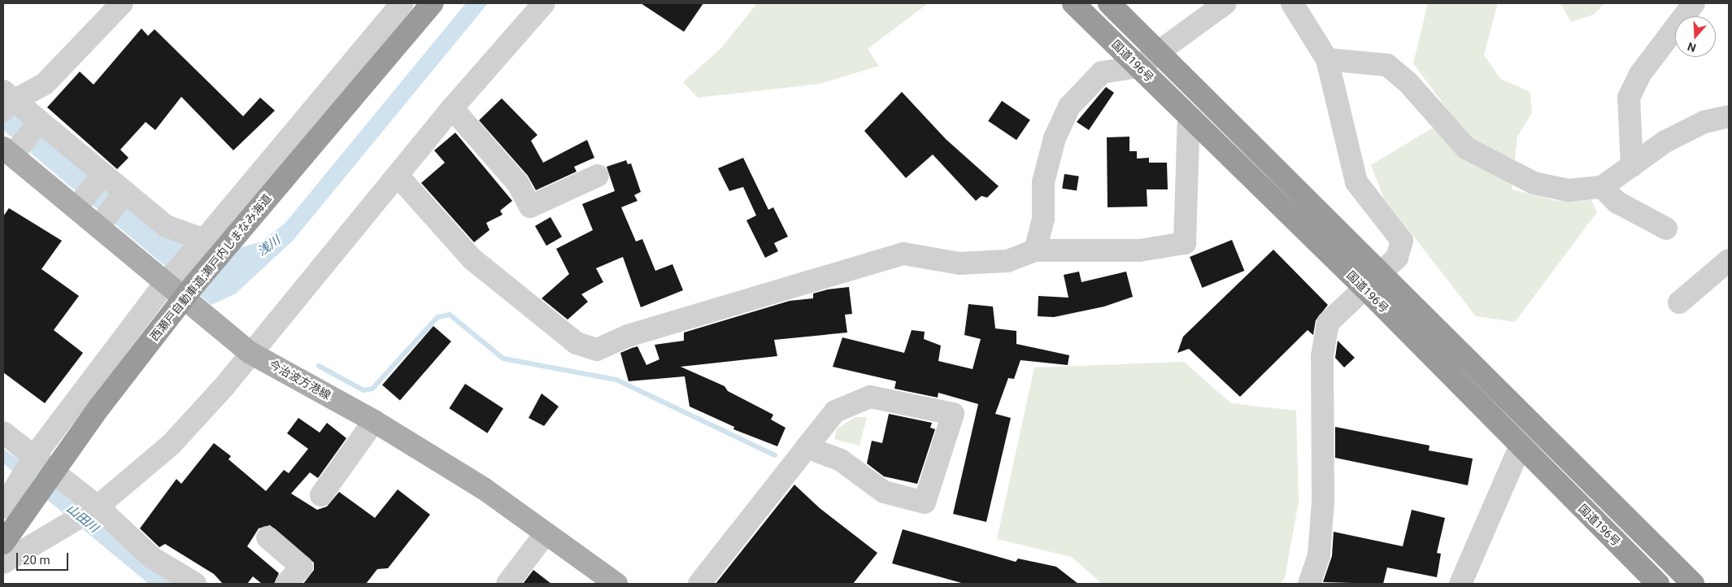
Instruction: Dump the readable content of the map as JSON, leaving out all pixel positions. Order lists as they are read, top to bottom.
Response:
{
  "streets": {
    "highway": ["国道196号", "西瀬戸自動車道;瀬戸内しまなみ海道"],
    "main road": ["今治波方港線"]
  },
  "water": ["浅川", "山田川"],
  "scale_bar": "20 m",
  "north": "bottom"
}
